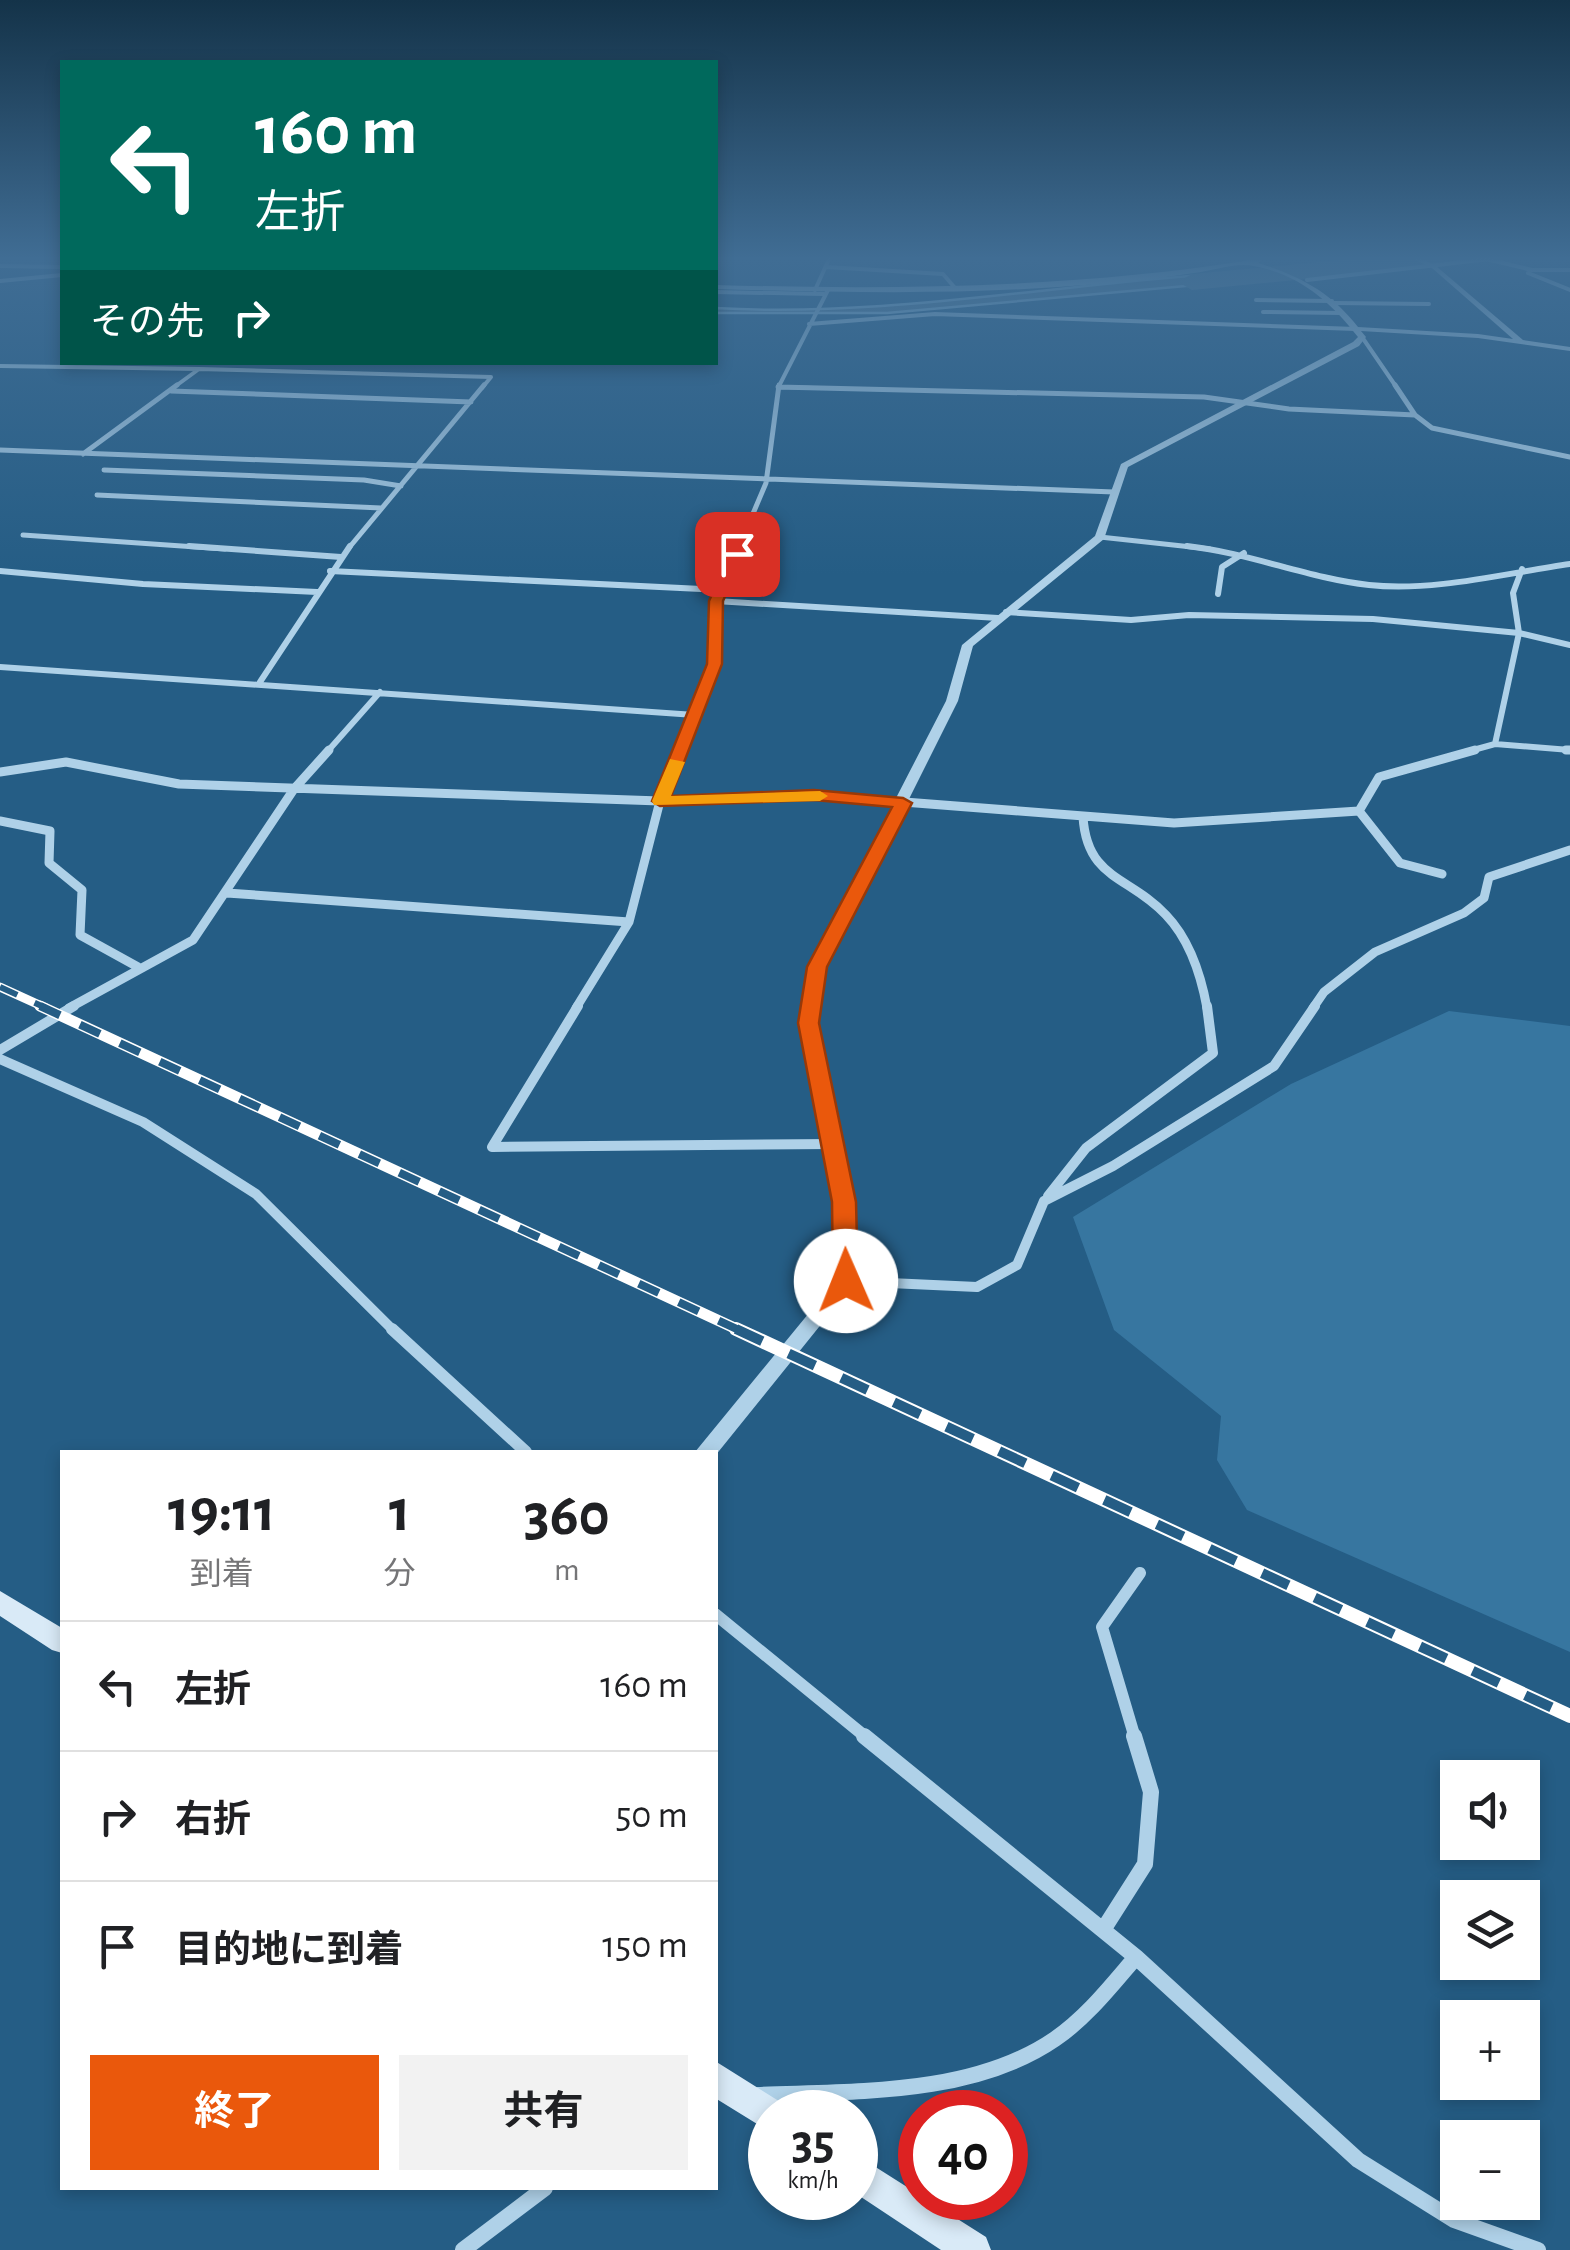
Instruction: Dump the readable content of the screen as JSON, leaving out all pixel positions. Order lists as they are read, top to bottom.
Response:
{
  "page": {
    "turn": ["160 m", "左折"],
    "then": "その先",
    "eta": [
      "19:11",
      "到着",
      "1",
      "分",
      "360",
      "m"
    ],
    "list": [
      {
        "name": "左折",
        "value": "160 m"
      },
      {
        "name": "右折",
        "value": "50 m"
      },
      {
        "name": "目的地に到着",
        "value": "150 m"
      }
    ],
    "map_buttons": ["+", "−"],
    "buttons": ["終了", "共有"],
    "speed": "35 km/h",
    "limit": "40"
  }
}
